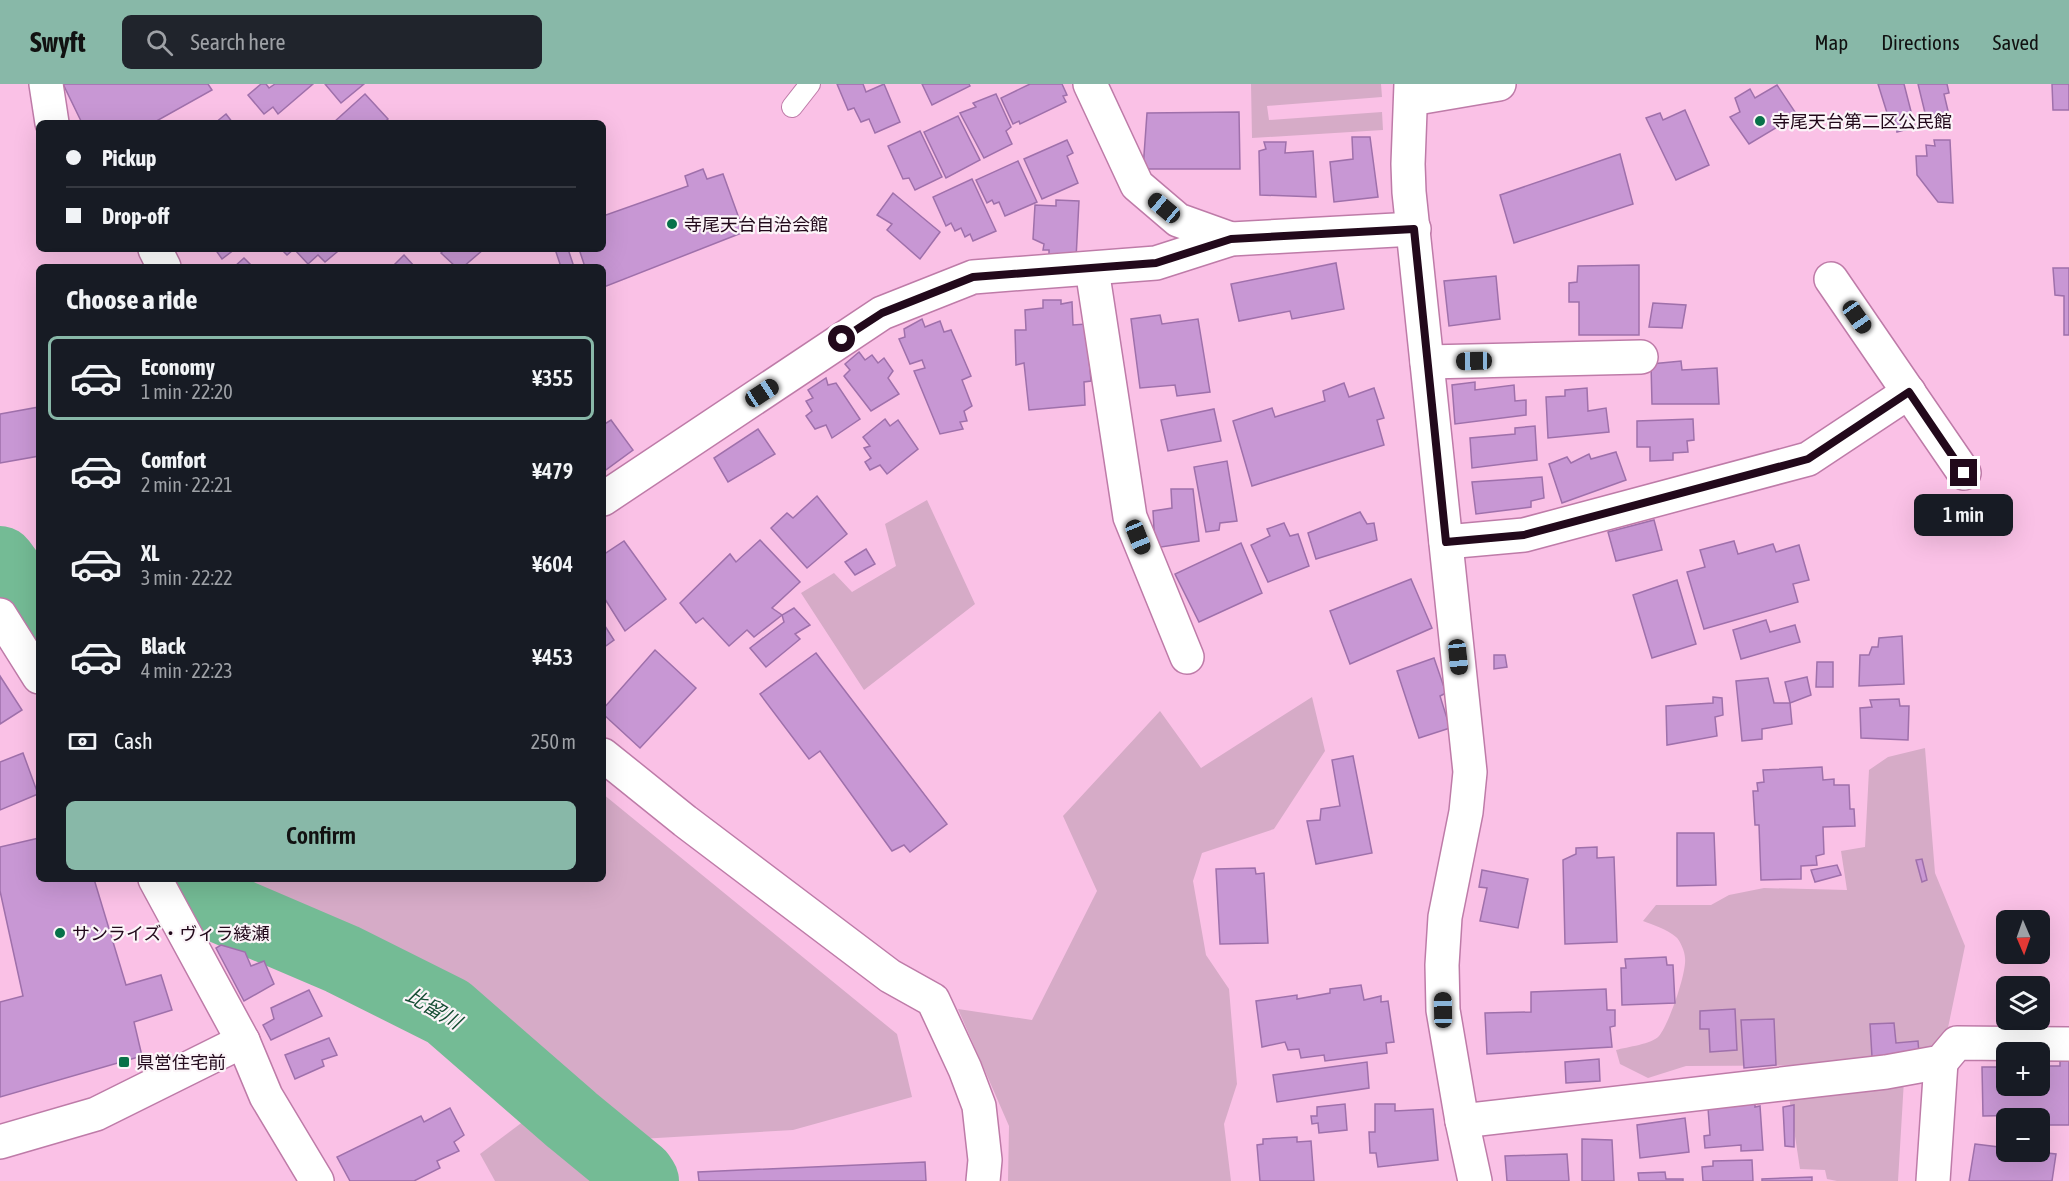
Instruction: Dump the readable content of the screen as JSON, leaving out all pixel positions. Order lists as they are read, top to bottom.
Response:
{
  "water": ["比留川"],
  "places": {
    "other": ["寺尾天台第二区公民館", "寺尾天台自治会館", "サンライズ・ヴィラ綾瀬"],
    "transit": ["県営住宅前"]
  },
  "north": "bottom",
  "page": {
    "header": "Swyft",
    "search": "Search here",
    "nav": ["Map", "Directions", "Saved"],
    "banner": ["Pickup", "Drop-off"],
    "heading": "Choose a ride",
    "list": [
      {
        "name": "Economy",
        "note": "1 min · 22:20",
        "value": "¥355"
      },
      {
        "name": "Comfort",
        "note": "2 min · 22:21",
        "value": "¥479"
      },
      {
        "name": "XL",
        "note": "3 min · 22:22",
        "value": "¥604"
      },
      {
        "name": "Black",
        "note": "4 min · 22:23",
        "value": "¥453"
      }
    ],
    "bubble": "1 min",
    "pay": ["Cash", "250 m"],
    "buttons": "Confirm",
    "map_buttons": ["+", "−"]
  }
}
